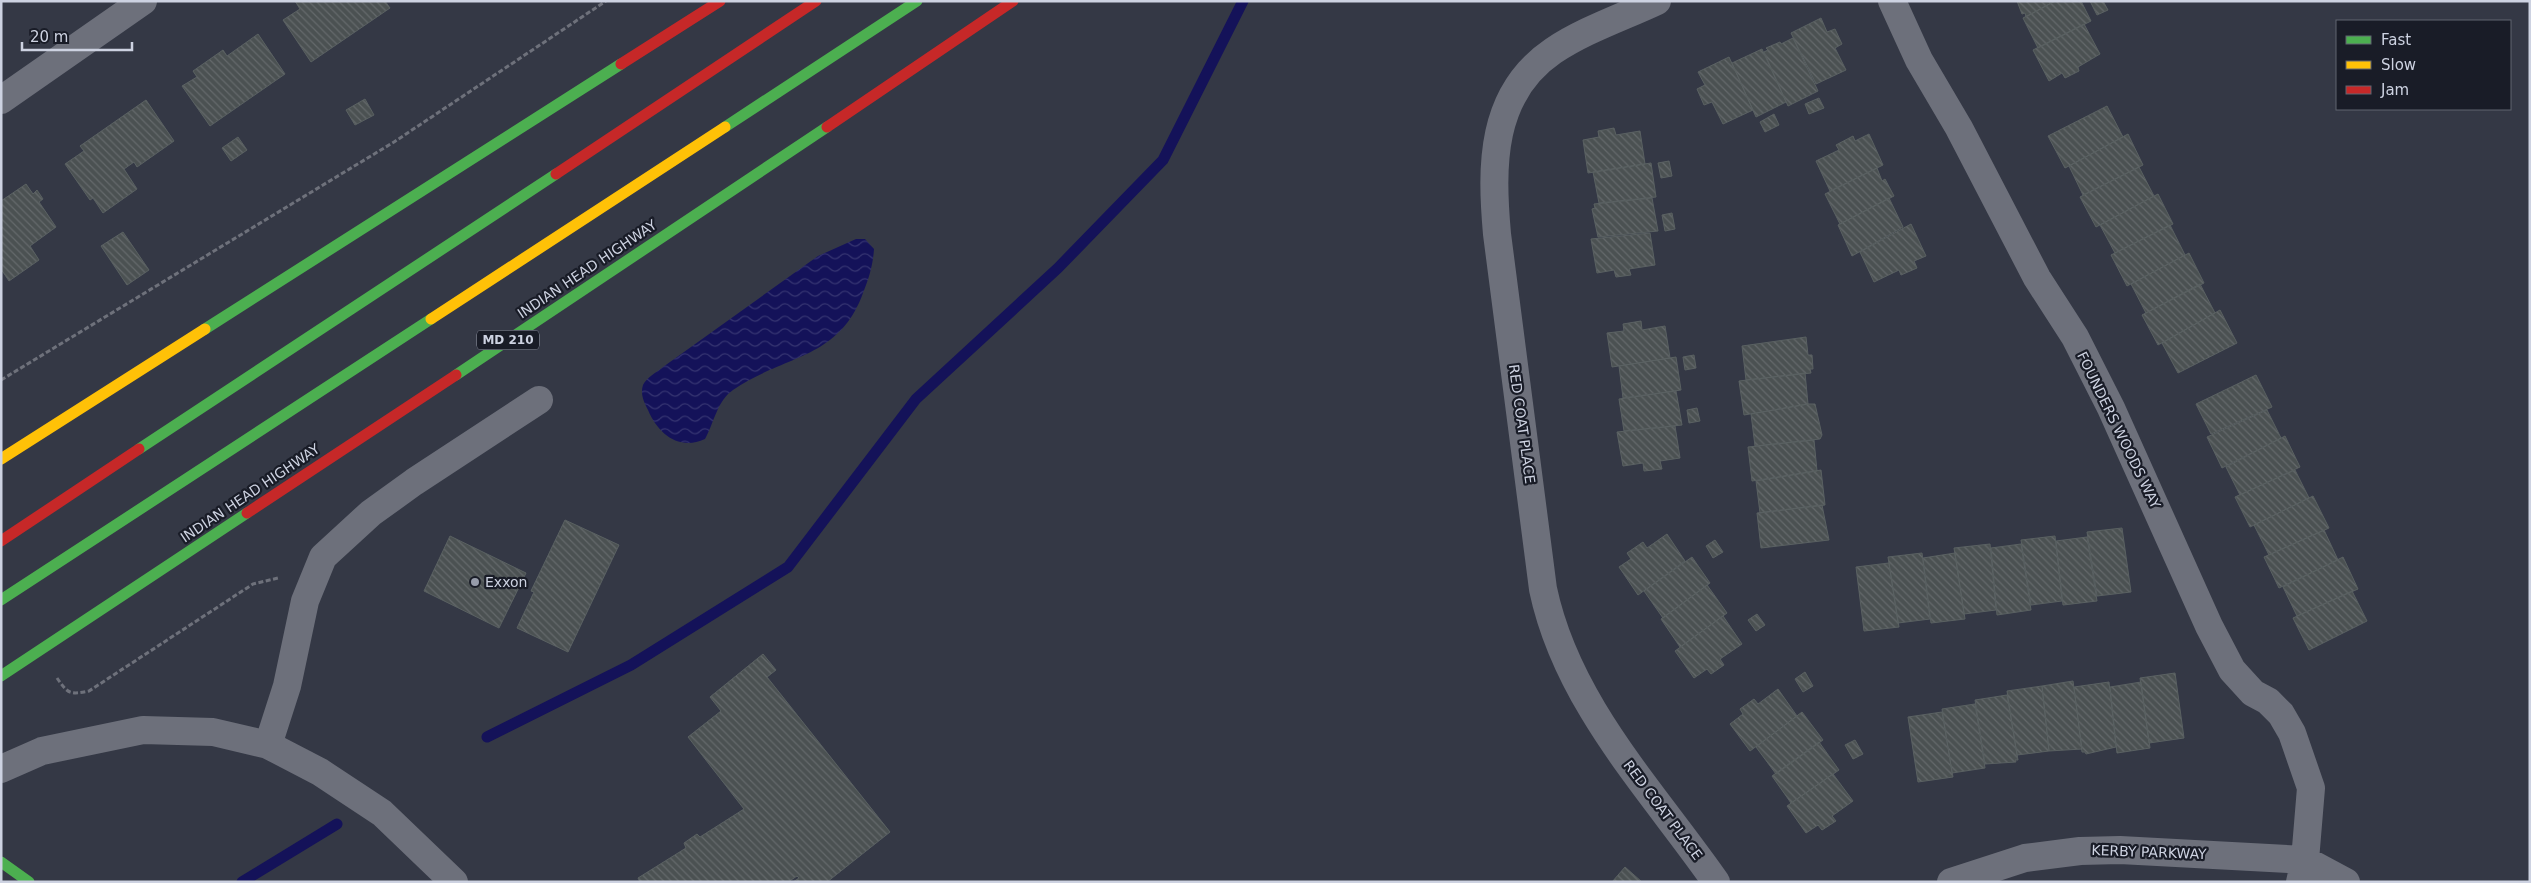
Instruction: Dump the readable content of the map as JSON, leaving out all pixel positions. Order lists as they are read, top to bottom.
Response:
{
  "streets": {
    "main road": ["INDIAN HEAD HIGHWAY", "MD 210"],
    "street": ["RED COAT PLACE", "FOUNDERS WOODS WAY", "KERBY PARKWAY"]
  },
  "crossings": [
    ["FOUNDERS WOODS WAY", "KERBY PARKWAY"]
  ],
  "places": ["Exxon"],
  "legend": ["Fast", "Slow", "Jam"],
  "scale_bar": "20 m"
}
